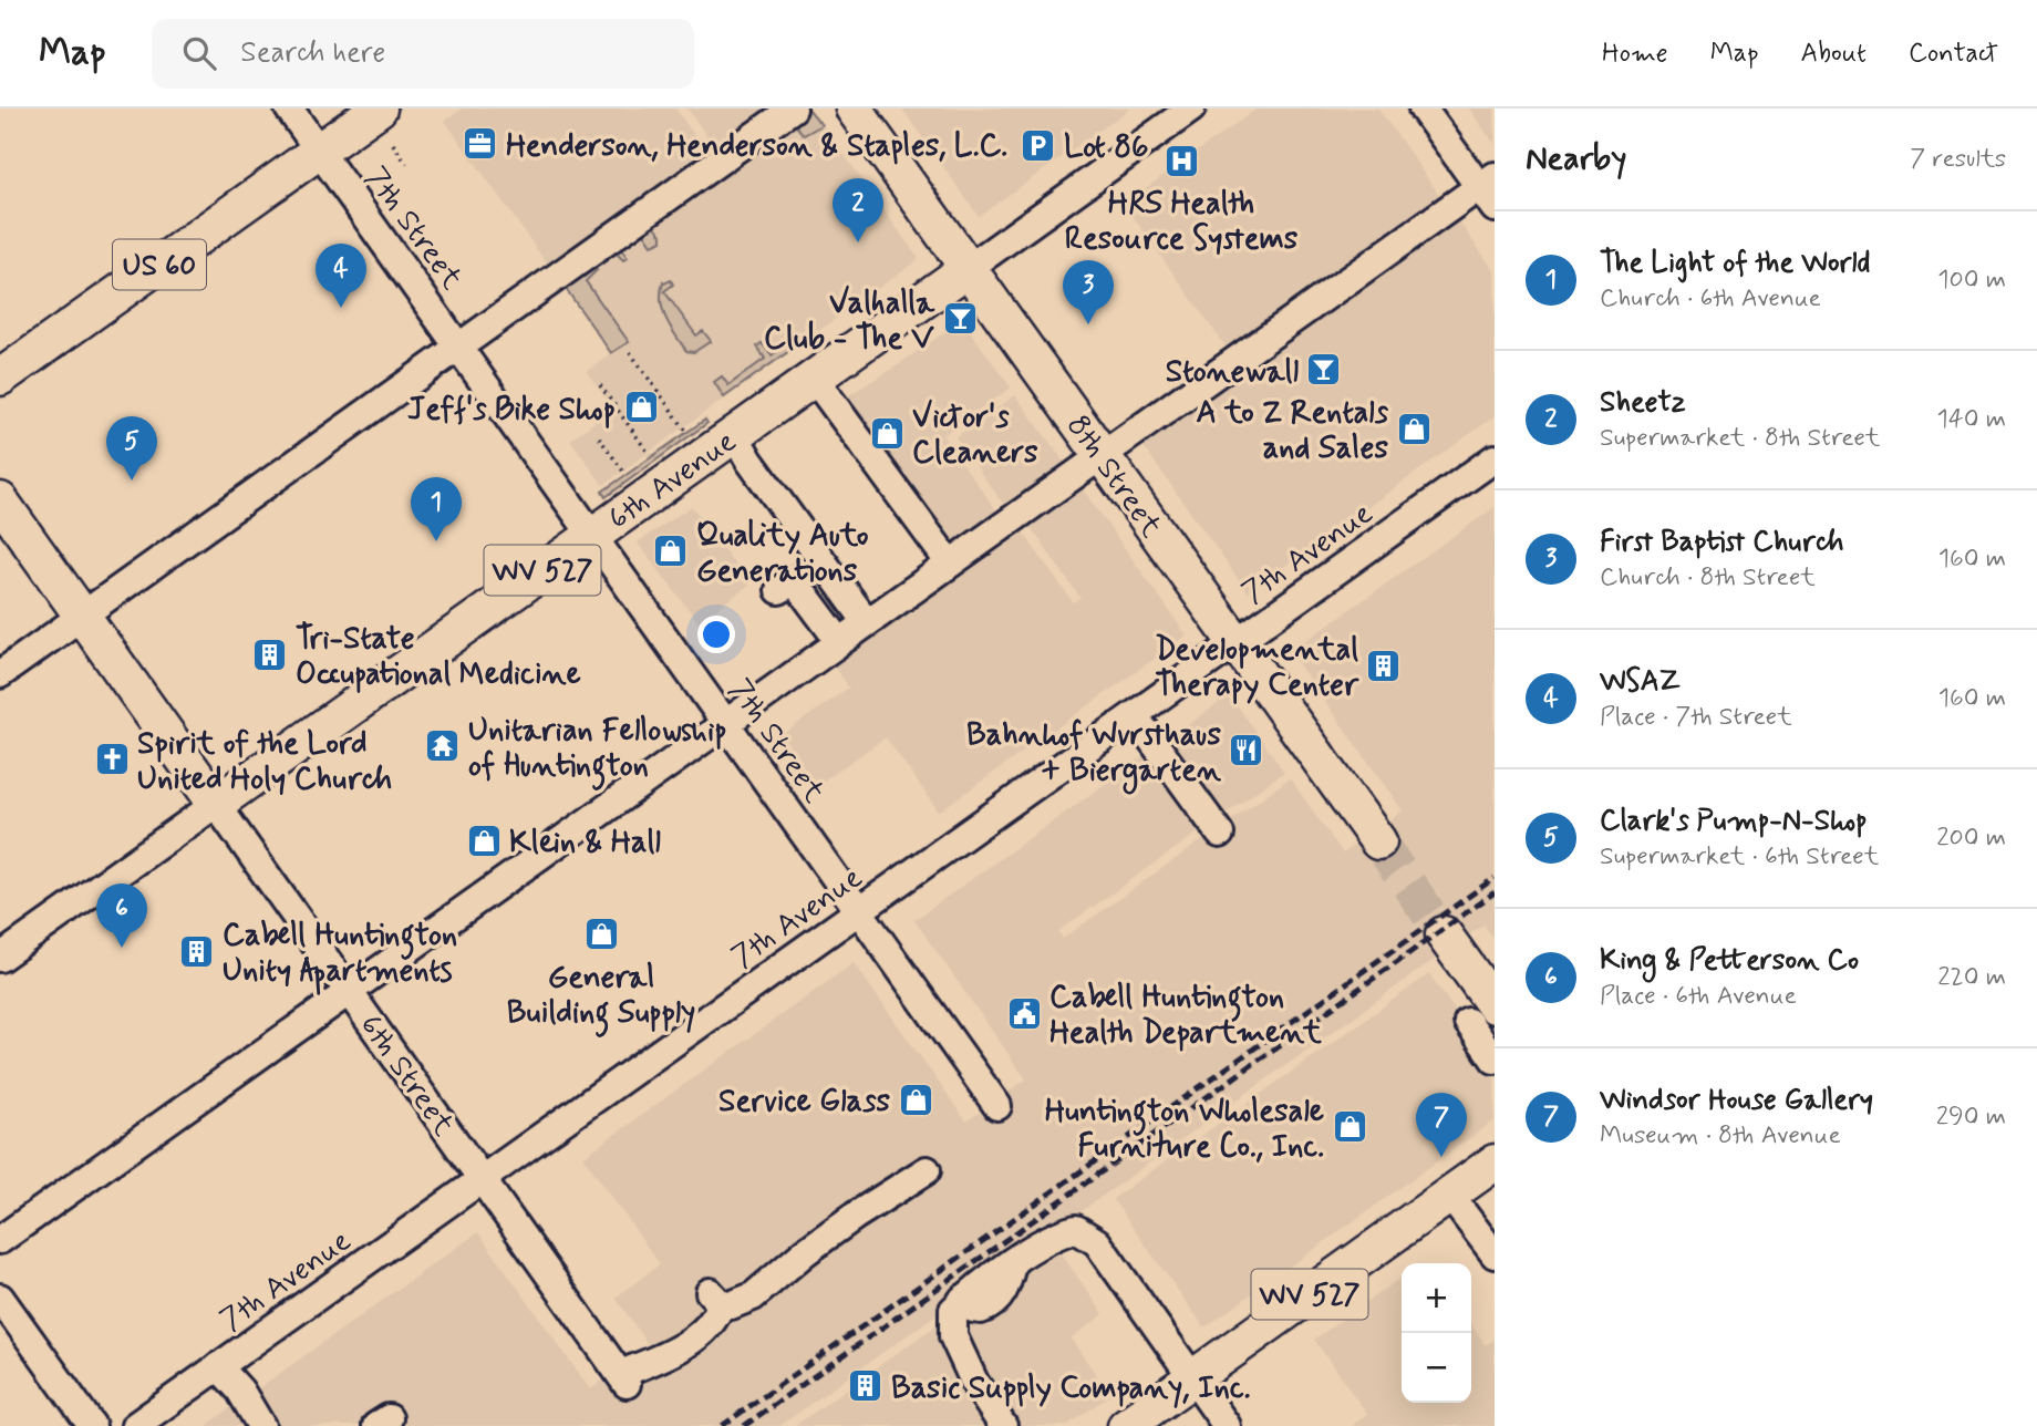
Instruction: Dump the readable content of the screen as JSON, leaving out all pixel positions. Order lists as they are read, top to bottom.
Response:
{
  "streets": {
    "main road": [
      "US 60",
      "8th Street",
      "6th Avenue",
      "WV 527",
      "6th Street"
    ],
    "street": ["7th Street", "7th Avenue"]
  },
  "crossings": [
    ["7th Street", "US 60"],
    ["7th Street", "6th Avenue"],
    ["7th Street", "7th Avenue"],
    ["8th Street", "6th Avenue"],
    ["8th Street", "7th Avenue"],
    ["6th Avenue", "6th Street"],
    ["7th Avenue", "6th Street"]
  ],
  "places": {
    "office": ["Henderson, Henderson & Staples, L.C."],
    "parking": ["Lot 86"],
    "hospital": ["HRS Health Resource Systems"],
    "bar": ["Valhalla Club - The V", "Stonewall"],
    "shop": [
      "Jeff's Bike Shop",
      "A to Z Rentals and Sales",
      "Victor's Cleaners",
      "Quality Auto Generations",
      "Klein & Hall",
      "General Building Supply",
      "Service Glass",
      "Huntington Wholesale Furniture Co., Inc."
    ],
    "building": [
      "Tri-State Occupational Medicine",
      "Developmental Therapy Center",
      "Cabell Huntington Unity Apartments",
      "Basic Supply Company, Inc."
    ],
    "temple": ["Unitarian Fellowship of Huntington"],
    "restaurant": ["Bahnhof Wvrsthaus + Biergarten"],
    "church": ["Spirit of the Lord United Holy Church"],
    "public building": ["Cabell Huntington Health Department"]
  },
  "page": {
    "header": "Map",
    "search": "Search here",
    "nav": [
      "Home",
      "Map",
      "About",
      "Contact"
    ],
    "heading": ["Nearby", "7 results"],
    "pins": [
      "2",
      "4",
      "3",
      "5",
      "1",
      "6",
      "7"
    ],
    "list": [
      {
        "mark": "1",
        "name": "The Light of the World",
        "note": "Church · 6th Avenue",
        "value": "100 m"
      },
      {
        "mark": "2",
        "name": "Sheetz",
        "note": "Supermarket · 8th Street",
        "value": "140 m"
      },
      {
        "mark": "3",
        "name": "First Baptist Church",
        "note": "Church · 8th Street",
        "value": "160 m"
      },
      {
        "mark": "4",
        "name": "WSAZ",
        "note": "Place · 7th Street",
        "value": "160 m"
      },
      {
        "mark": "5",
        "name": "Clark's Pump-N-Shop",
        "note": "Supermarket · 6th Street",
        "value": "200 m"
      },
      {
        "mark": "6",
        "name": "King & Petterson Co",
        "note": "Place · 6th Avenue",
        "value": "220 m"
      },
      {
        "mark": "7",
        "name": "Windsor House Gallery",
        "note": "Museum · 8th Avenue",
        "value": "290 m"
      }
    ],
    "map_buttons": ["+", "−"]
  }
}
